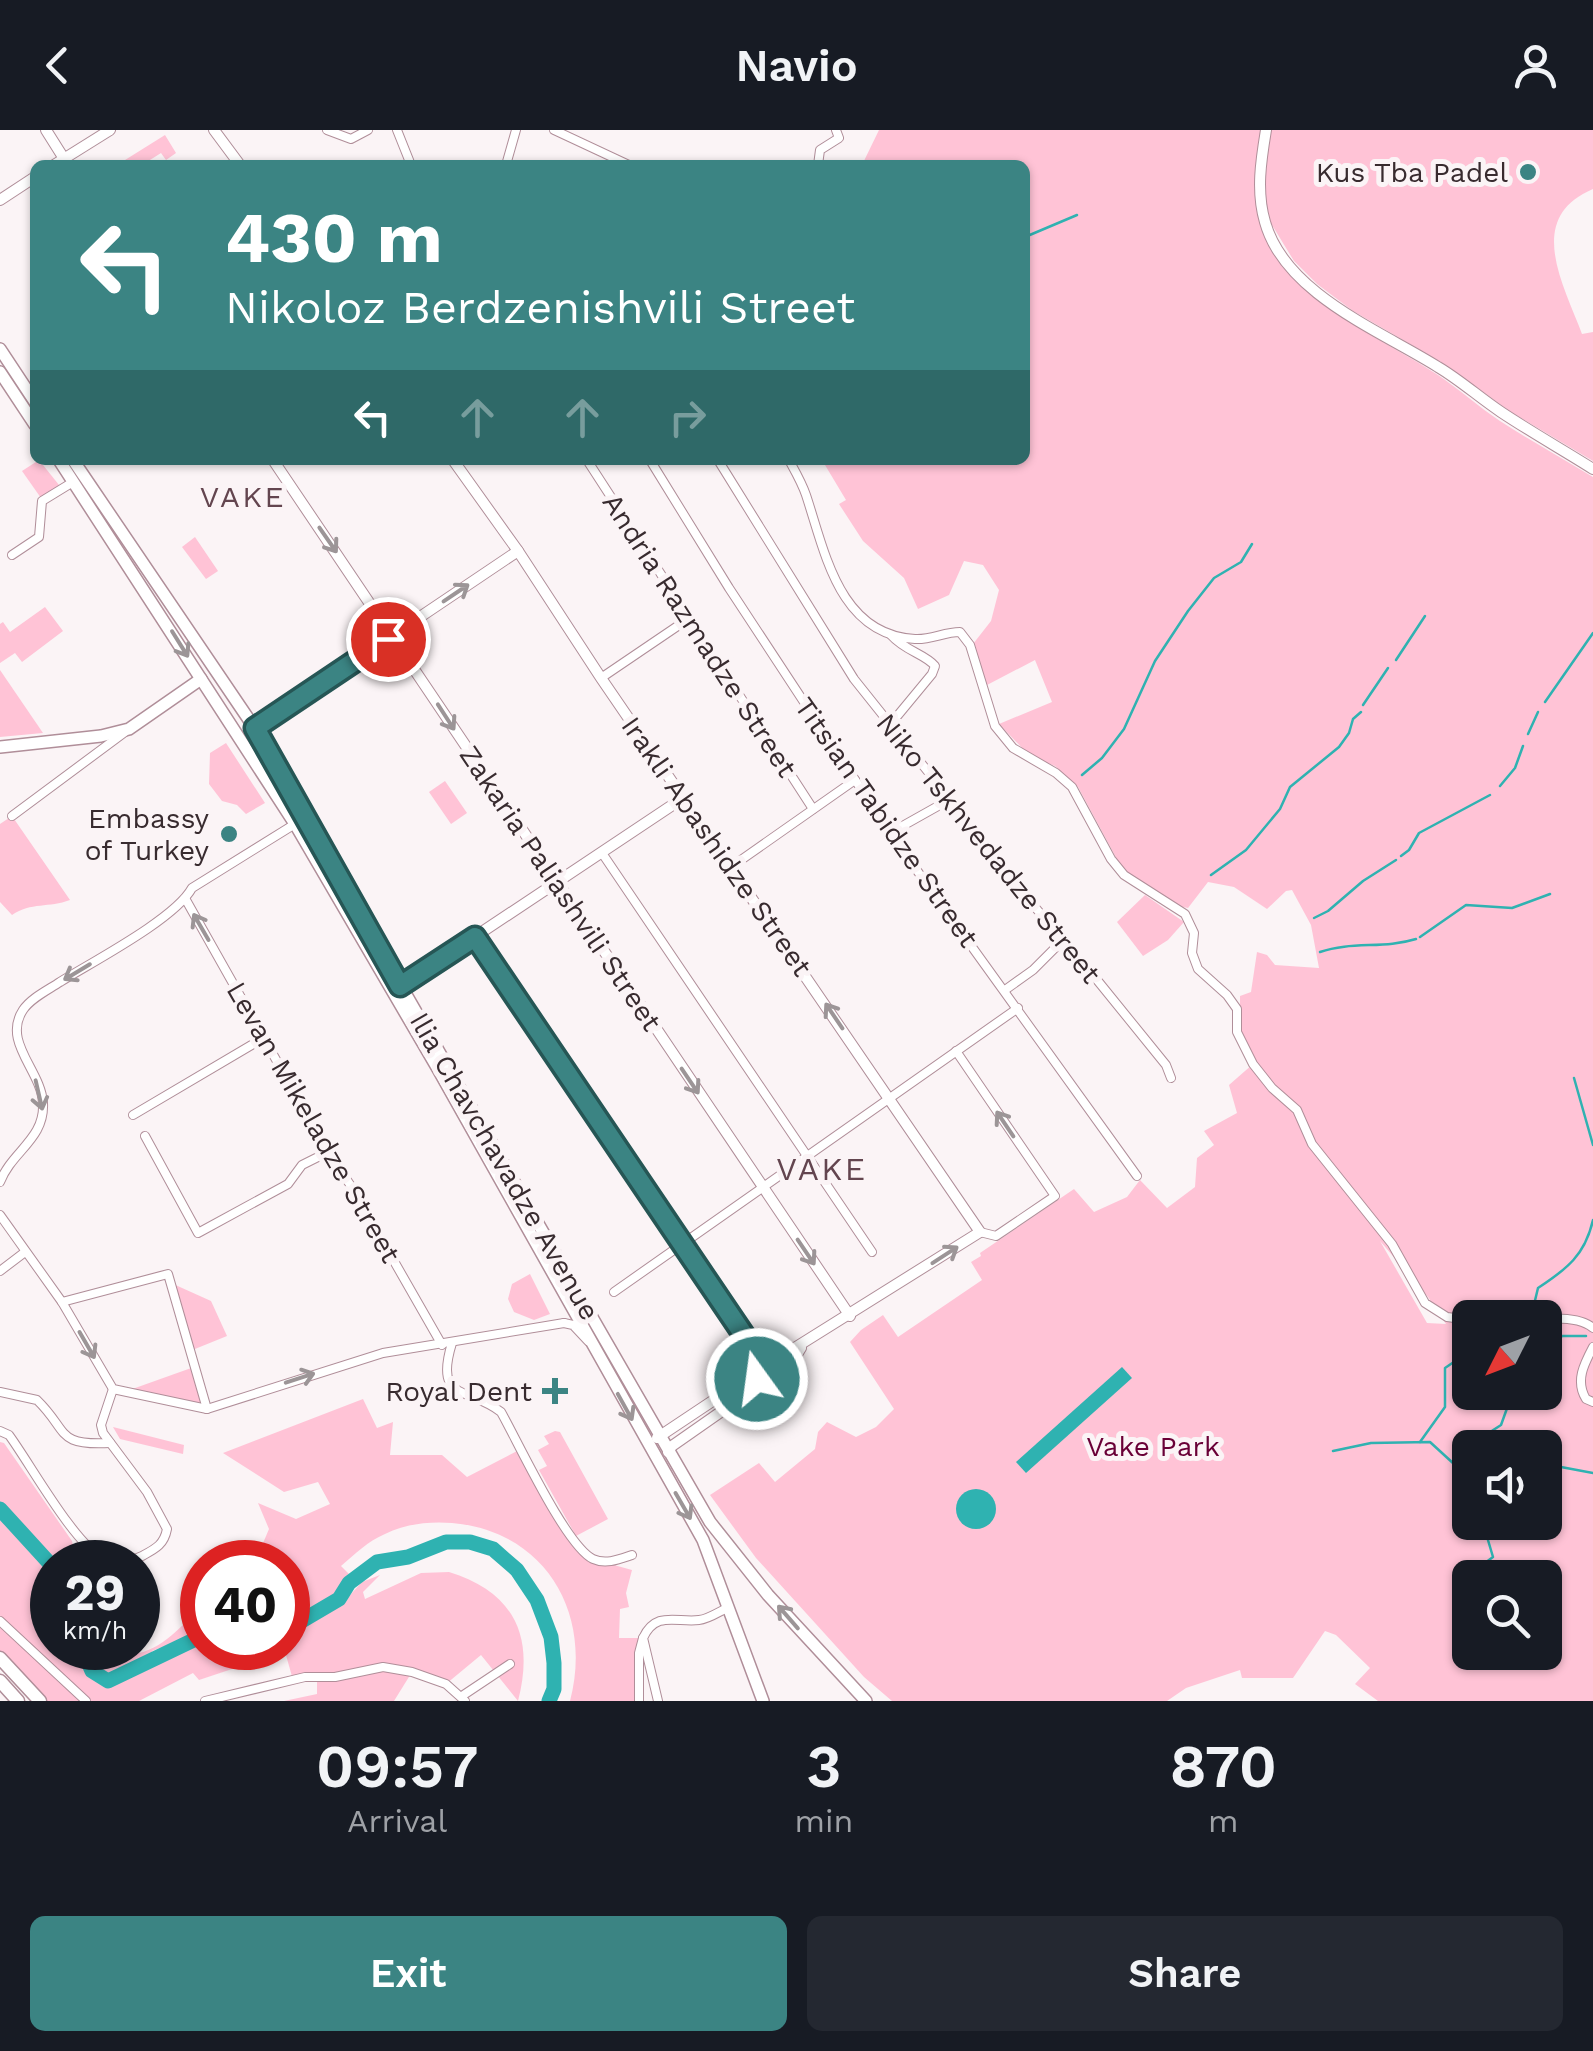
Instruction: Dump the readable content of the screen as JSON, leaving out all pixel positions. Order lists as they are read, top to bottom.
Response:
{
  "streets": {
    "main road": ["Ilia Chavchavadze Avenue"],
    "street": [
      "Andria Razmadze Street",
      "Titsian Tabidze Street",
      "Irakli Abashidze Street",
      "Niko Tskhvedadze Street",
      "Zakaria Paliashvili Street",
      "Levan Mikeladze Street"
    ]
  },
  "districts": ["VAKE", "VAKE"],
  "parks": ["Vake Park"],
  "places": {
    "other": ["Kus Tba Padel", "Embassy of Turkey"],
    "health": ["Royal Dent"]
  },
  "north": "bottom left",
  "page": {
    "header": "Navio",
    "turn": ["430 m", "Nikoloz Berdzenishvili Street"],
    "speed": "29 km/h",
    "limit": "40",
    "eta": [
      "09:57",
      "Arrival",
      "3",
      "min",
      "870",
      "m"
    ],
    "buttons": ["Exit", "Share"]
  }
}
